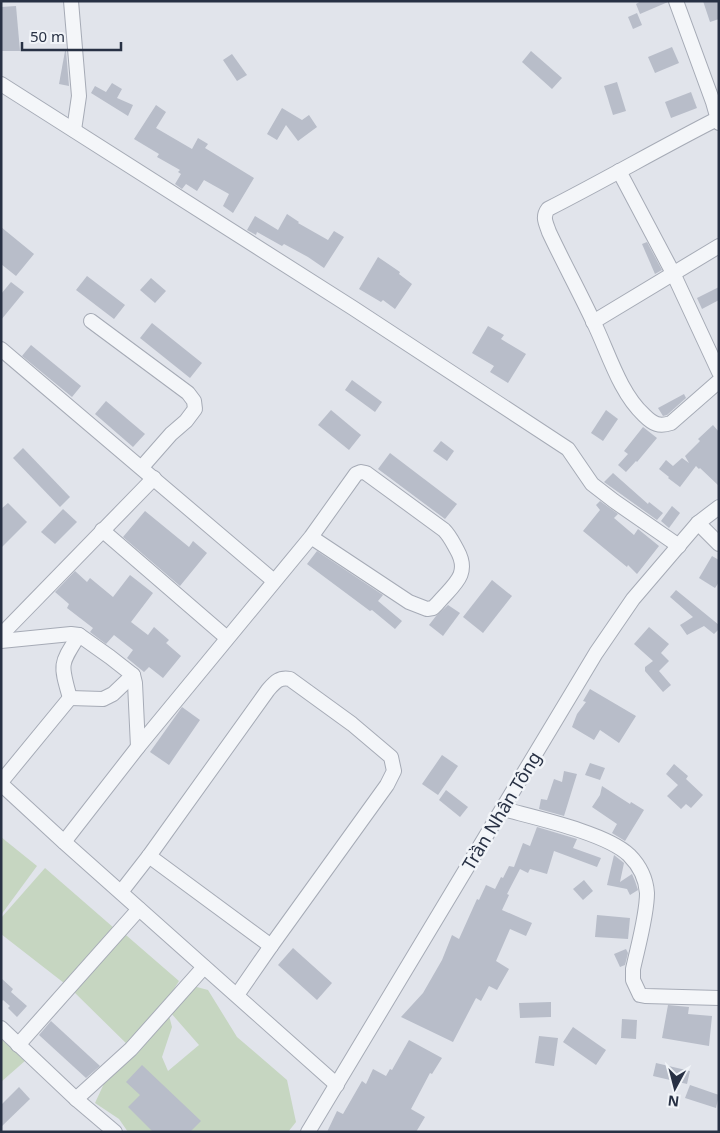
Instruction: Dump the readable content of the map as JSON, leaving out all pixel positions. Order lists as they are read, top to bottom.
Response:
{
  "streets": {
    "street": ["Trần Nhân Tông"]
  },
  "scale_bar": "50 m",
  "north": "bottom"
}
